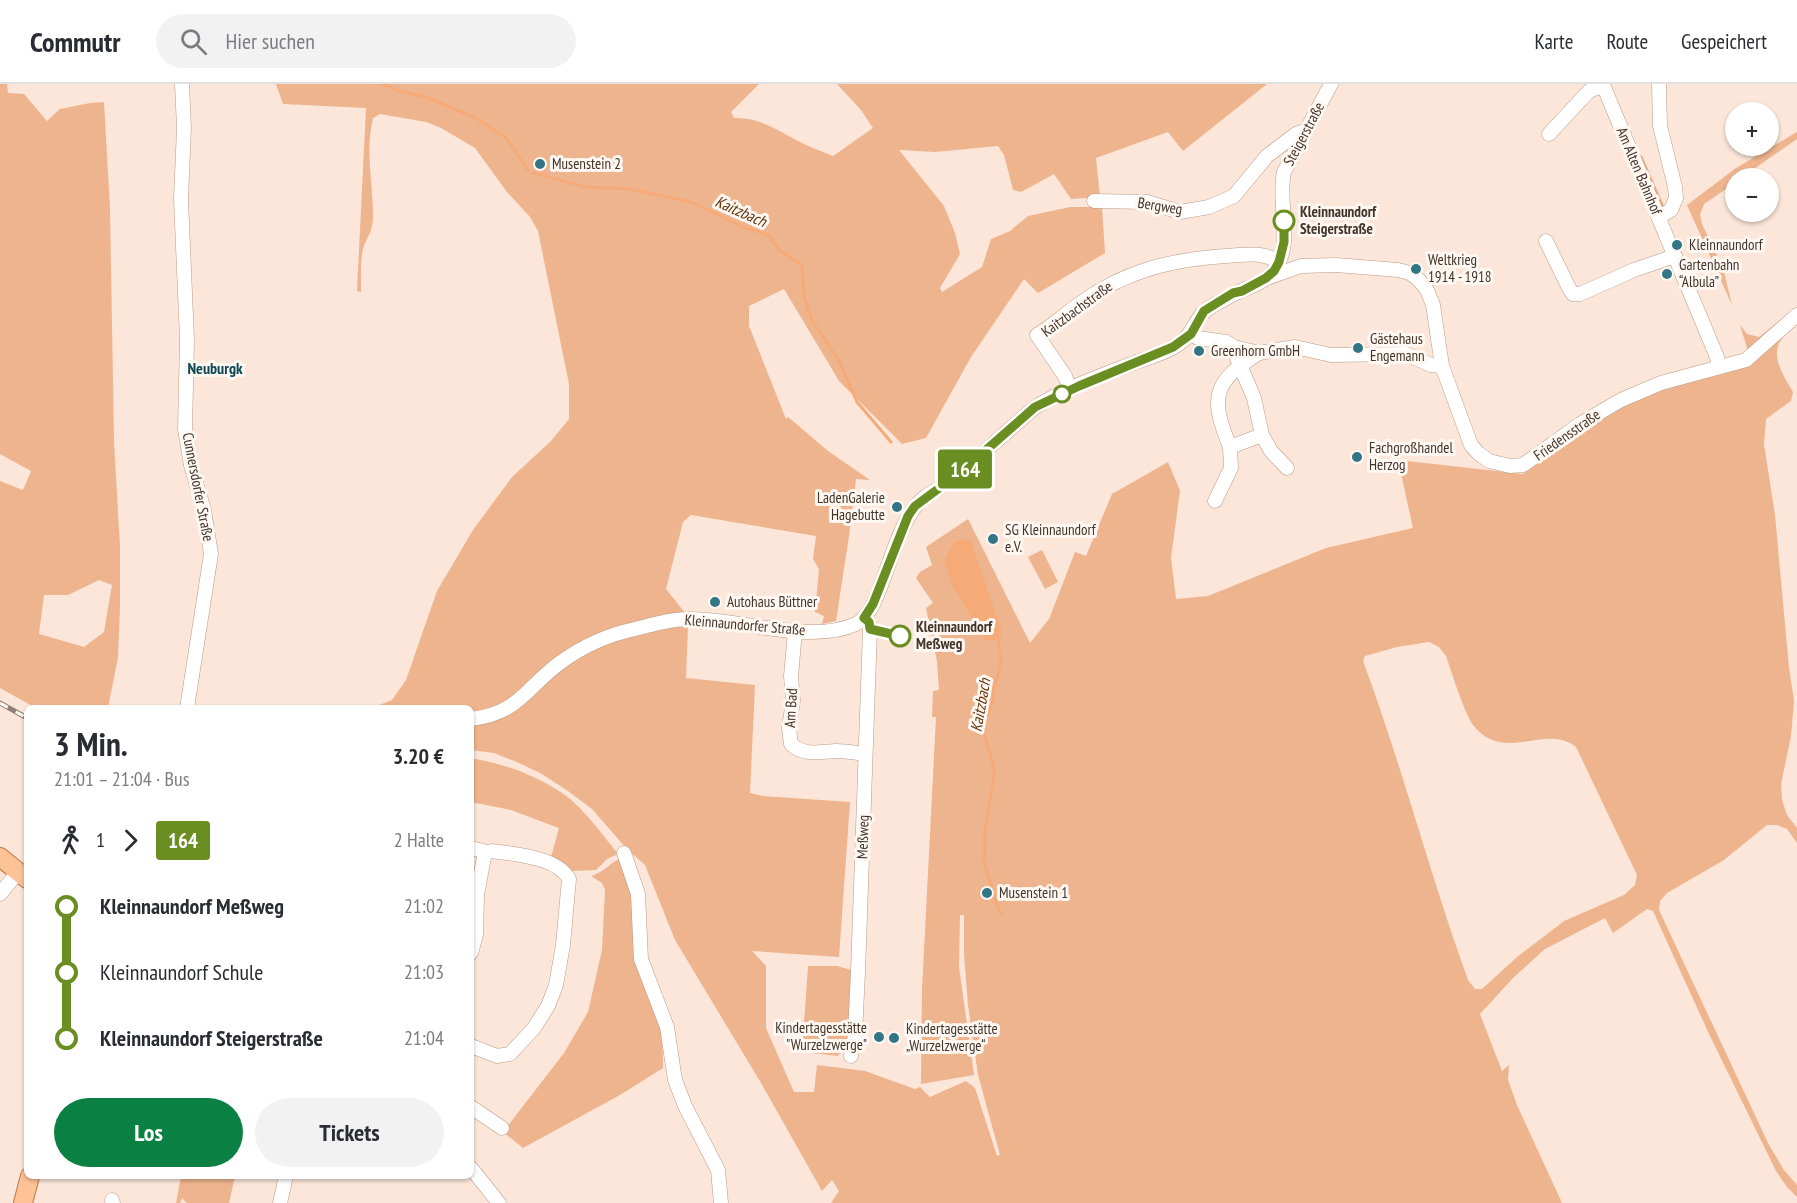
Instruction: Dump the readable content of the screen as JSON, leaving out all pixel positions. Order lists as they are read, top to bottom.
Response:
{
  "streets": {
    "street": [
      "Steigerstraße",
      "Am Alten Bahnhof",
      "Bergweg",
      "Kaitzbachstraße",
      "Friedensstraße",
      "Cunnersdorfer Straße",
      "Kleinnaundorfer Straße",
      "Am Bad",
      "Meßweg"
    ]
  },
  "crossings": [
    ["Steigerstraße", "Bergweg"],
    ["Steigerstraße", "Kaitzbachstraße"],
    ["Steigerstraße", "Friedensstraße"],
    ["Steigerstraße", "Kleinnaundorfer Straße"],
    ["Steigerstraße", "Meßweg"],
    ["Am Alten Bahnhof", "Friedensstraße"],
    ["Kleinnaundorfer Straße", "Am Bad"],
    ["Kleinnaundorfer Straße", "Meßweg"],
    ["Am Bad", "Meßweg"]
  ],
  "districts": ["Neuburgk"],
  "water": ["Kaitzbach"],
  "places": [
    "Musenstein 2",
    "Kleinnaundorf Steigerstraße",
    "Kleinnaundorf",
    "Weltkrieg 1914 - 1918",
    "Gartenbahn “Albula”",
    "Gästehaus Engemann",
    "Greenhorn GmbH",
    "Fachgroßhandel Herzog",
    "LadenGalerie Hagebutte",
    "SG Kleinnaundorf e.V.",
    "Autohaus Büttner",
    "Kleinnaundorf Meßweg",
    "Musenstein 1",
    "Kindertagesstätte \"Wurzelzwerge\"",
    "Kindertagesstätte „Wurzelzwerge“"
  ],
  "lines": ["bus line 164"],
  "page": {
    "header": "Commutr",
    "search": "Hier suchen",
    "nav": ["Karte", "Route", "Gespeichert"],
    "on_map": "164",
    "map_buttons": ["+", "−"],
    "heading": ["3 Min.", "21:01 – 21:04 · Bus", "3.20 €"],
    "legs": ["1", "164", "2 Halte"],
    "list": [
      {
        "name": "Kleinnaundorf Meßweg",
        "value": "21:02"
      },
      {
        "name": "Kleinnaundorf Schule",
        "value": "21:03"
      },
      {
        "name": "Kleinnaundorf Steigerstraße",
        "value": "21:04"
      }
    ],
    "buttons": ["Los", "Tickets"]
  }
}
